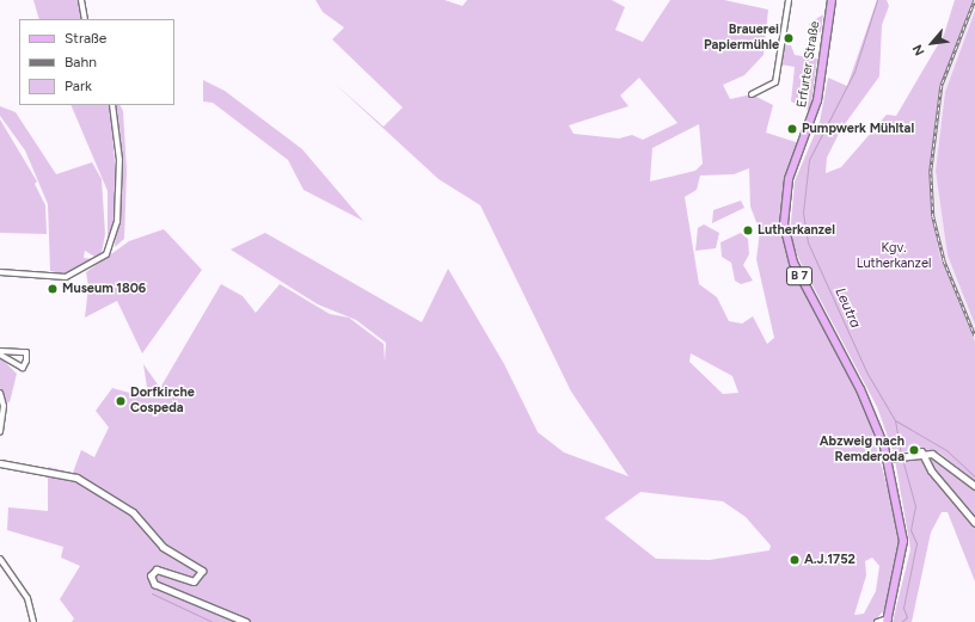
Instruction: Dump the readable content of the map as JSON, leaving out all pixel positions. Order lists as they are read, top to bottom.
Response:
{
  "streets": {
    "main road": ["Erfurter Straße", "B 7"]
  },
  "crossings": [
    ["Erfurter Straße", "B 7"]
  ],
  "water": ["Leutra"],
  "parks": ["Kgv. Lutherkanzel"],
  "places": [
    "Brauerei Papiermühle",
    "Pumpwerk Mühltal",
    "Lutherkanzel",
    "Museum 1806",
    "Dorfkirche Cospeda",
    "Abzweig nach Remderoda",
    "A.J.1752"
  ],
  "legend": ["Straße", "Bahn", "Park"],
  "north": "bottom left"
}
